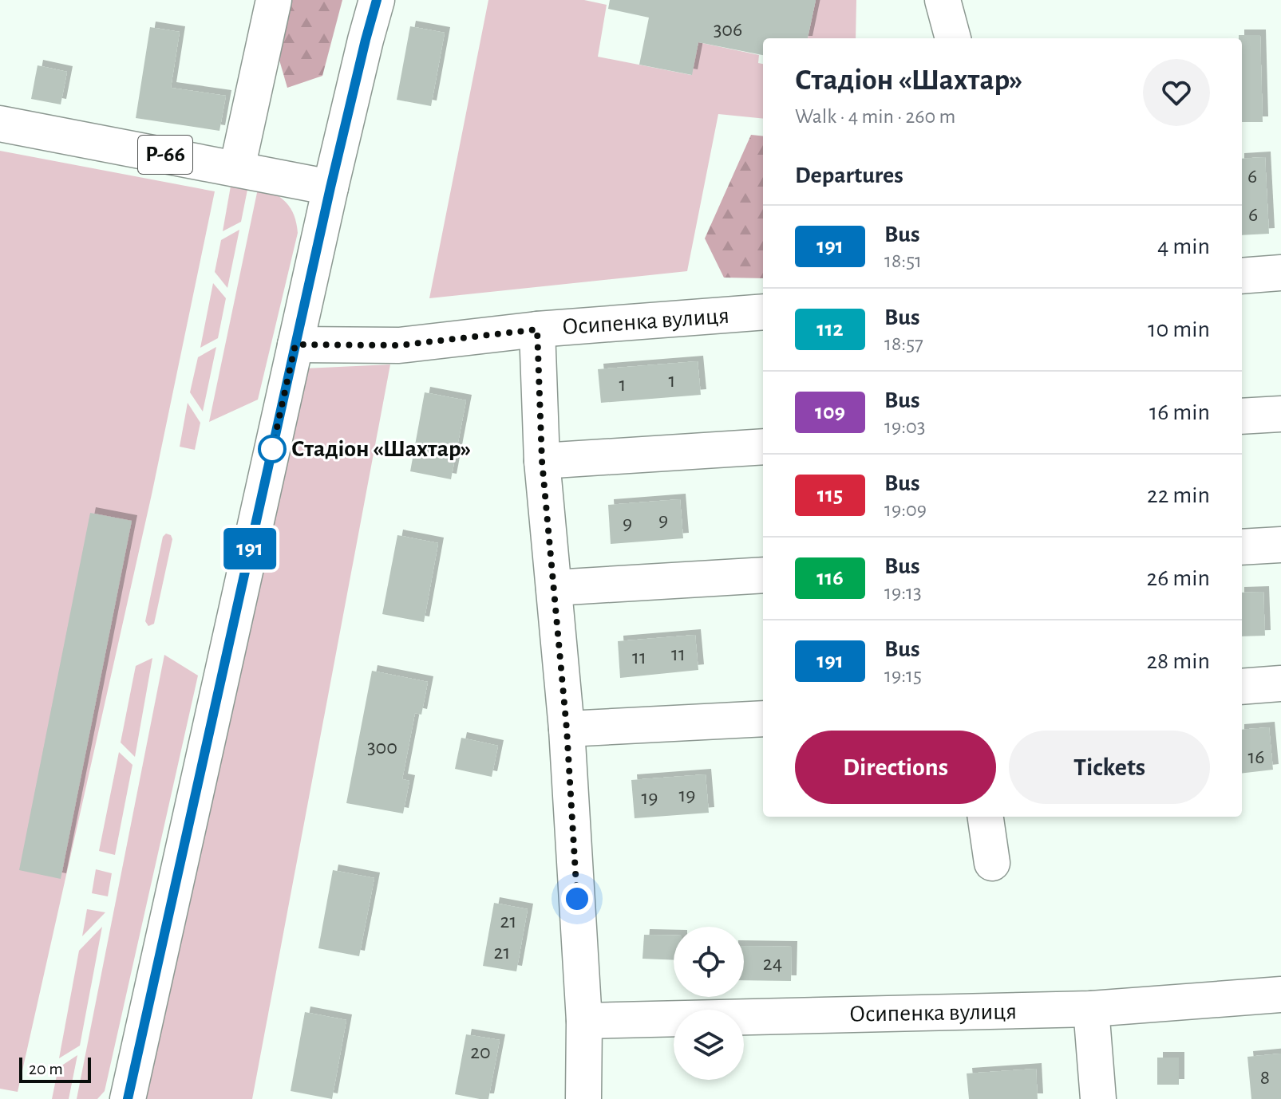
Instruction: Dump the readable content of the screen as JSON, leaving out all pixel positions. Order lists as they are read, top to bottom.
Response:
{
  "streets": {
    "street": ["Р-66", "Осипенка вулиця"]
  },
  "places": ["Стадіон «Шахтар»"],
  "lines": ["bus line 191"],
  "house_numbers": [
    "306",
    "6",
    "6",
    "1",
    "1",
    "9",
    "9",
    "11",
    "11",
    "300",
    "16",
    "19",
    "19",
    "21",
    "21",
    "24",
    "20",
    "8"
  ],
  "scale_bar": "20 m",
  "page": {
    "on_map": "191",
    "heading": [
      ["Стадіон «Шахтар»", "Walk · 4 min · 260 m"],
      "Departures"
    ],
    "list": [
      {
        "mark": "191",
        "name": "Bus",
        "note": "18:51",
        "value": "4 min"
      },
      {
        "mark": "112",
        "name": "Bus",
        "note": "18:57",
        "value": "10 min"
      },
      {
        "mark": "109",
        "name": "Bus",
        "note": "19:03",
        "value": "16 min"
      },
      {
        "mark": "115",
        "name": "Bus",
        "note": "19:09",
        "value": "22 min"
      },
      {
        "mark": "116",
        "name": "Bus",
        "note": "19:13",
        "value": "26 min"
      },
      {
        "mark": "191",
        "name": "Bus",
        "note": "19:15",
        "value": "28 min"
      }
    ],
    "buttons": ["Directions", "Tickets"],
    "scale": "20 m"
  }
}
